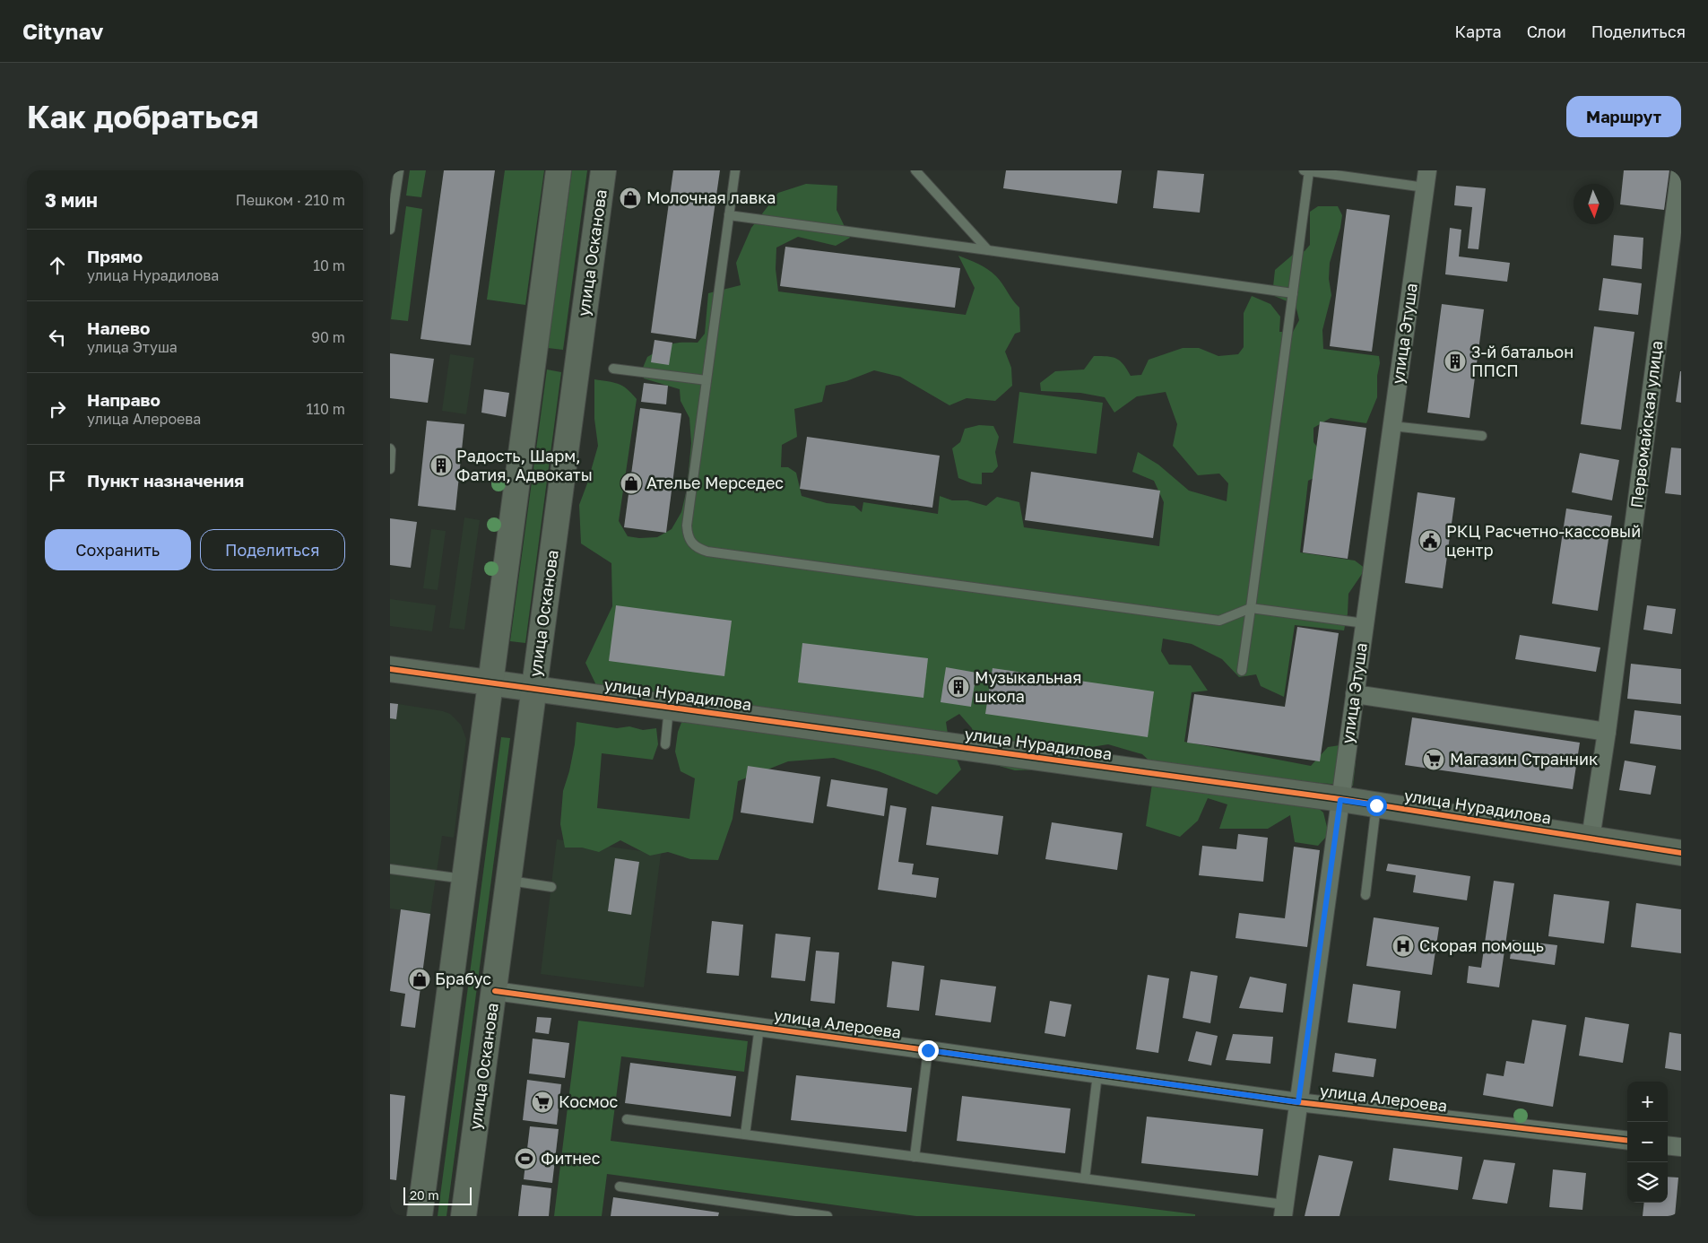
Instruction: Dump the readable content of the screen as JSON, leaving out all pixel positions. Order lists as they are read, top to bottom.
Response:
{
  "streets": {
    "street": [
      "улица Осканова",
      "улица Этуша",
      "Первомайская улица",
      "улица Нурадилова",
      "улица Алероева"
    ]
  },
  "crossings": [
    ["улица Осканова", "улица Нурадилова"],
    ["улица Осканова", "улица Алероева"],
    ["улица Этуша", "улица Нурадилова"],
    ["улица Этуша", "улица Алероева"],
    ["Первомайская улица", "улица Нурадилова"]
  ],
  "places": {
    "shop": ["Молочная лавка", "Ателье Мерседес", "Брабус"],
    "building": ["3-й батальон ППСП", "Радость, Шарм, Фатия, Адвокаты", "Музыкальная школа"],
    "public building": ["РКЦ Расчетно-кассовый центр"],
    "supermarket": ["Магазин Странник", "Космос"],
    "hospital": ["Скорая помощь"],
    "sports": ["Фитнес"]
  },
  "scale_bar": "20 m",
  "north": "bottom",
  "page": {
    "header": "Citynav",
    "nav": ["Карта", "Слои", "Поделиться"],
    "buttons": [
      "Маршрут",
      ["Сохранить", "Поделиться"]
    ],
    "title": "Как добраться",
    "heading": ["3 мин", "Пешком · 210 m"],
    "list": [
      ["Прямо", "улица Нурадилова", "10 m"],
      ["Налево", "улица Этуша", "90 m"],
      ["Направо", "улица Алероева", "110 m"],
      "Пункт назначения"
    ],
    "map_buttons": ["+", "−"],
    "scale": "20 m"
  }
}
